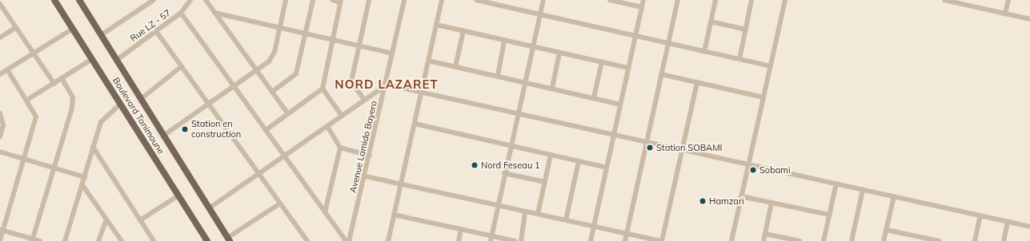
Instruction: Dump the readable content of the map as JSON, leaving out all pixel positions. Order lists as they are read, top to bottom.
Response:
{
  "streets": {
    "main road": ["Boulevard Tanimoune"],
    "street": ["Rue LZ - 57", "Avenue Lamido Bayero"]
  },
  "crossings": [
    ["Rue LZ - 57", "Boulevard Tanimoune"]
  ],
  "districts": ["NORD LAZARET"],
  "places": [
    "Station en construction",
    "Station SOBAMI",
    "Nord Feseau 1",
    "Sobami",
    "Hamzari"
  ]
}
